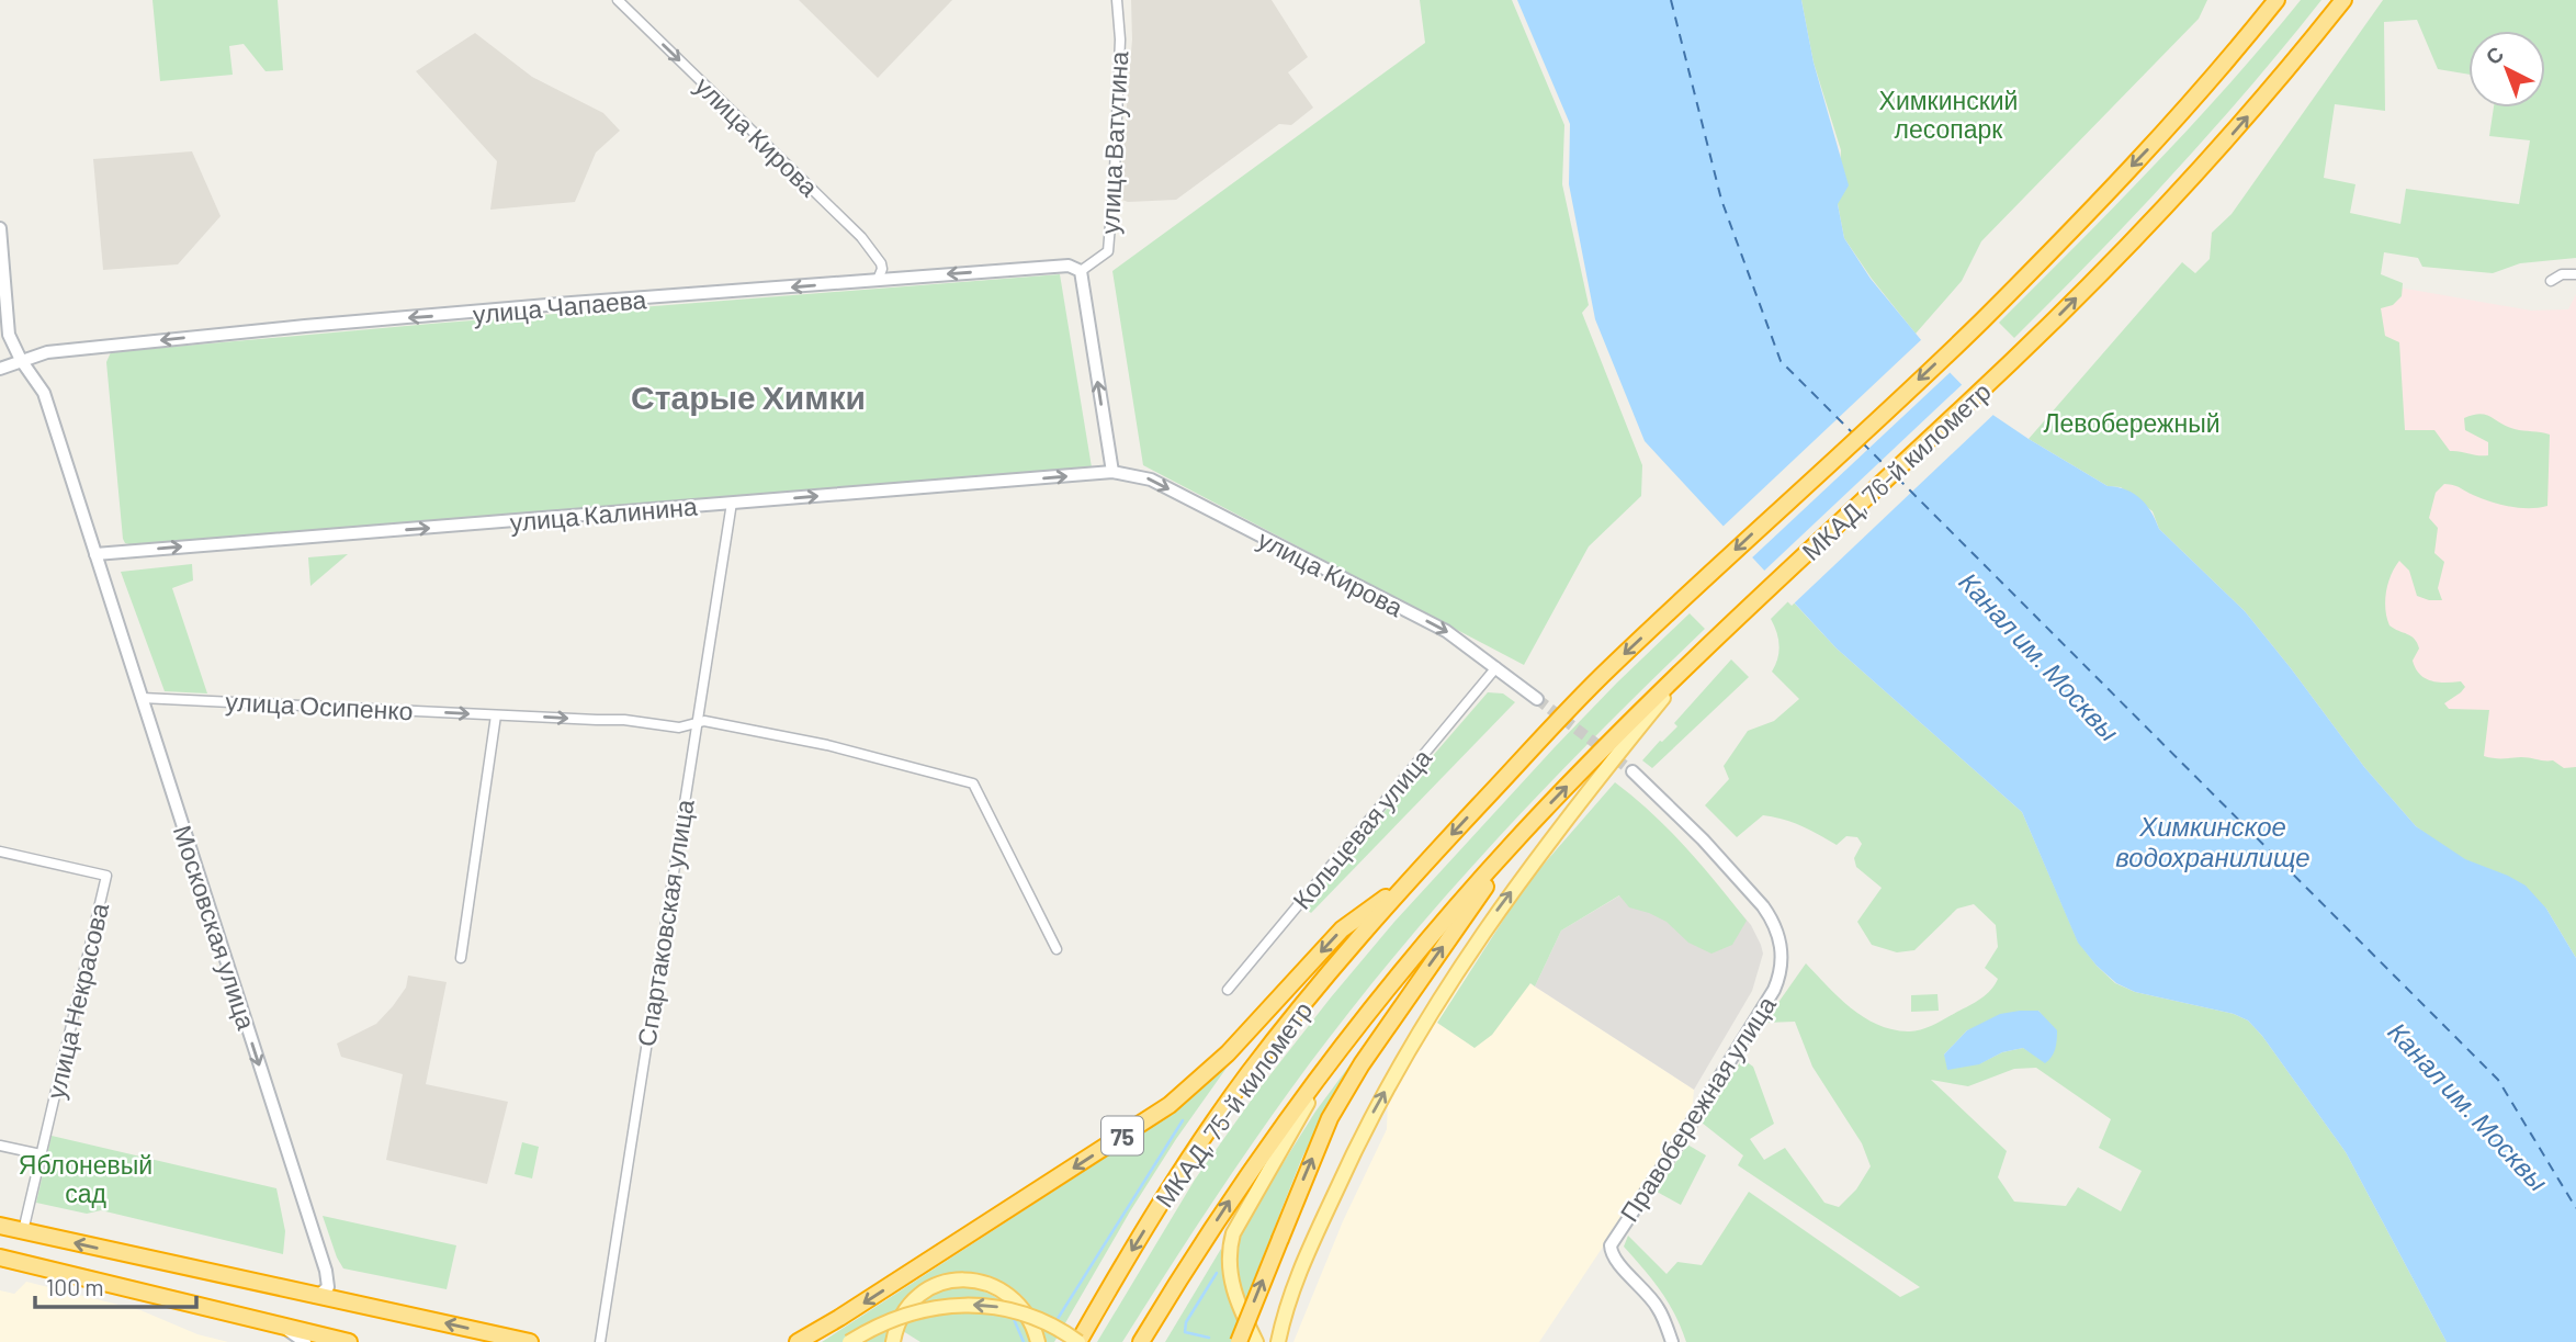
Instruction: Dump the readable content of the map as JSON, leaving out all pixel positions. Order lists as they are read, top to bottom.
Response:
{
  "streets": {
    "highway": ["МКАД, 76-й километр", "МКАД, 75-й километр", "75"],
    "street": [
      "улица Кирова",
      "улица Ватутина",
      "улица Чапаева",
      "улица Калинина",
      "улица Осипенко",
      "Кольцевая улица",
      "Спартаковская улица",
      "Московская улица",
      "улица Некрасова",
      "Правобережная улица"
    ]
  },
  "crossings": [
    ["улица Кирова", "улица Чапаева"],
    ["улица Кирова", "улица Калинина"],
    ["улица Кирова", "Кольцевая улица"],
    ["улица Ватутина", "улица Чапаева"],
    ["улица Чапаева", "Московская улица"],
    ["МКАД, 76-й километр", "МКАД, 75-й километр"],
    ["МКАД, 76-й километр", "75"],
    ["улица Калинина", "Спартаковская улица"],
    ["улица Калинина", "Московская улица"],
    ["улица Осипенко", "Спартаковская улица"],
    ["улица Осипенко", "Московская улица"],
    ["МКАД, 75-й километр", "75"]
  ],
  "one_way": [
    "улица Кирова",
    "улица Чапаева",
    "улица Калинина",
    "улица Осипенко",
    "Московская улица"
  ],
  "districts": ["Старые Химки"],
  "water": ["Канал им. Москвы", "Химкинское водохранилище"],
  "parks": ["Химкинский лесопарк", "Левобережный", "Яблоневый сад"],
  "scale_bar": "100 m",
  "north": "top left"
}
